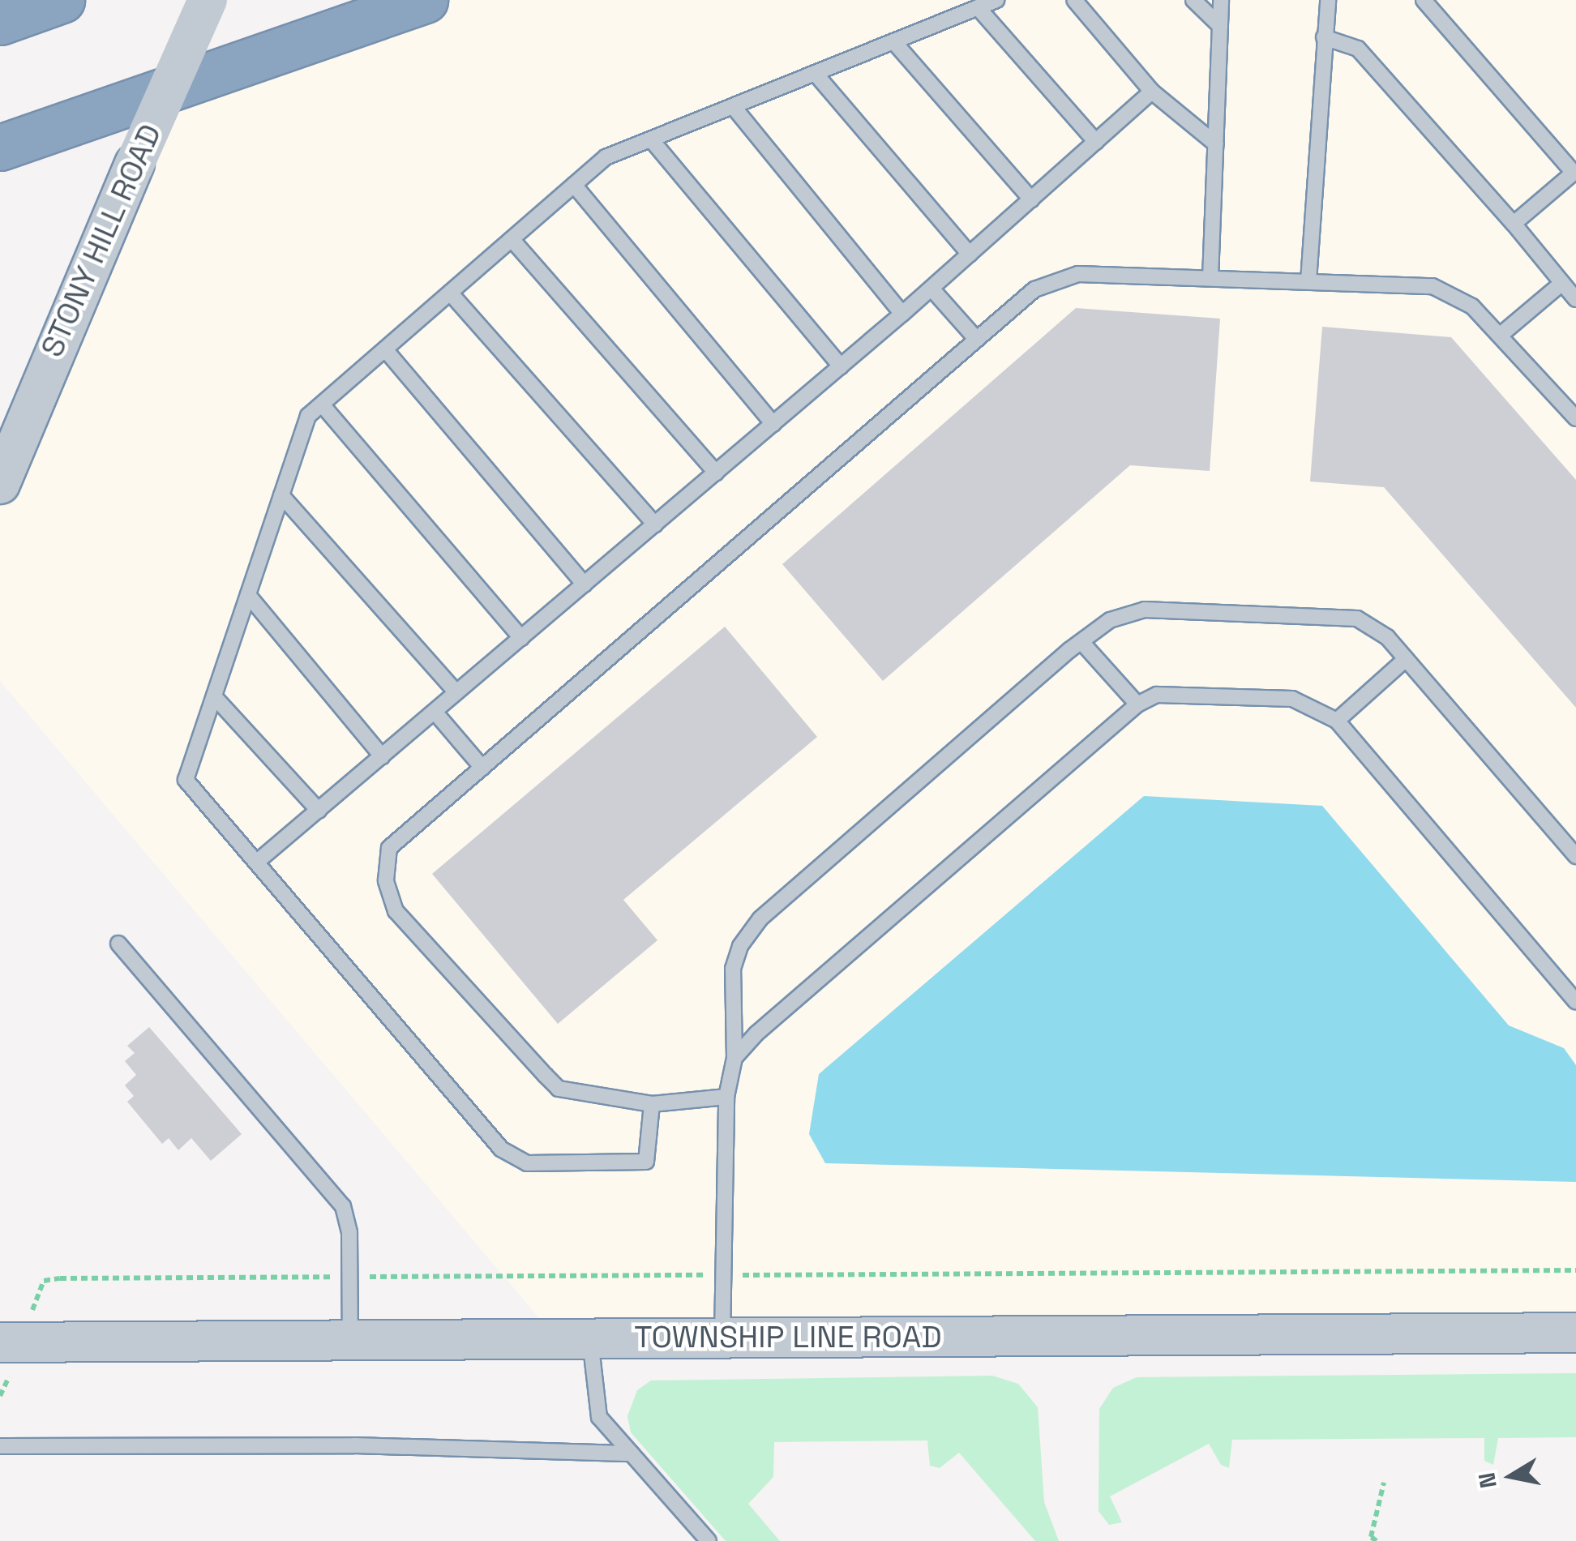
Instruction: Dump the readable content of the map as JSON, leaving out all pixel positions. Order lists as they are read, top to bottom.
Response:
{
  "streets": {
    "street": ["STONY HILL ROAD", "TOWNSHIP LINE ROAD"]
  },
  "north": "left"
}
